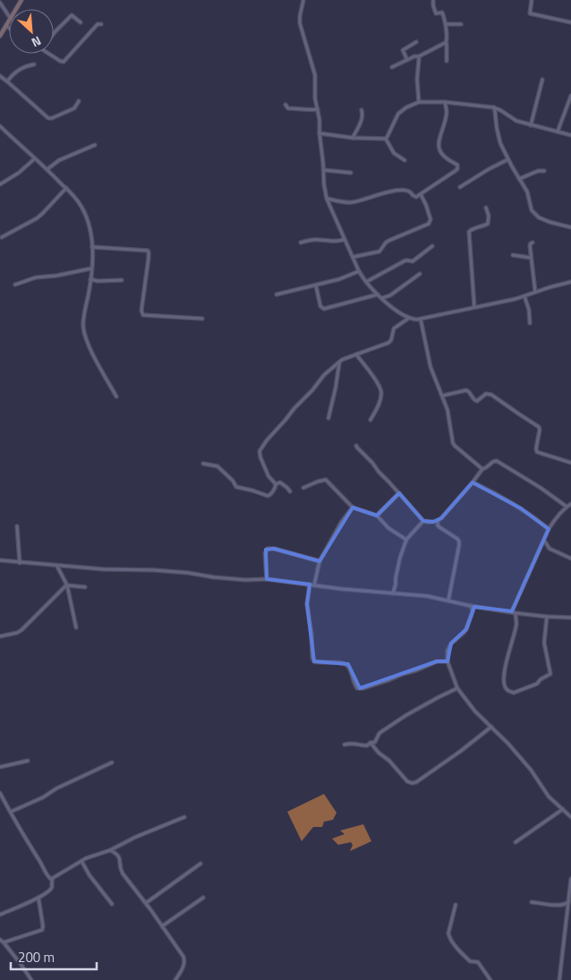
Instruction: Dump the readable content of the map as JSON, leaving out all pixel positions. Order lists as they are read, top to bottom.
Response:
{
  "scale_bar": "200 m",
  "north": "bottom right"
}
